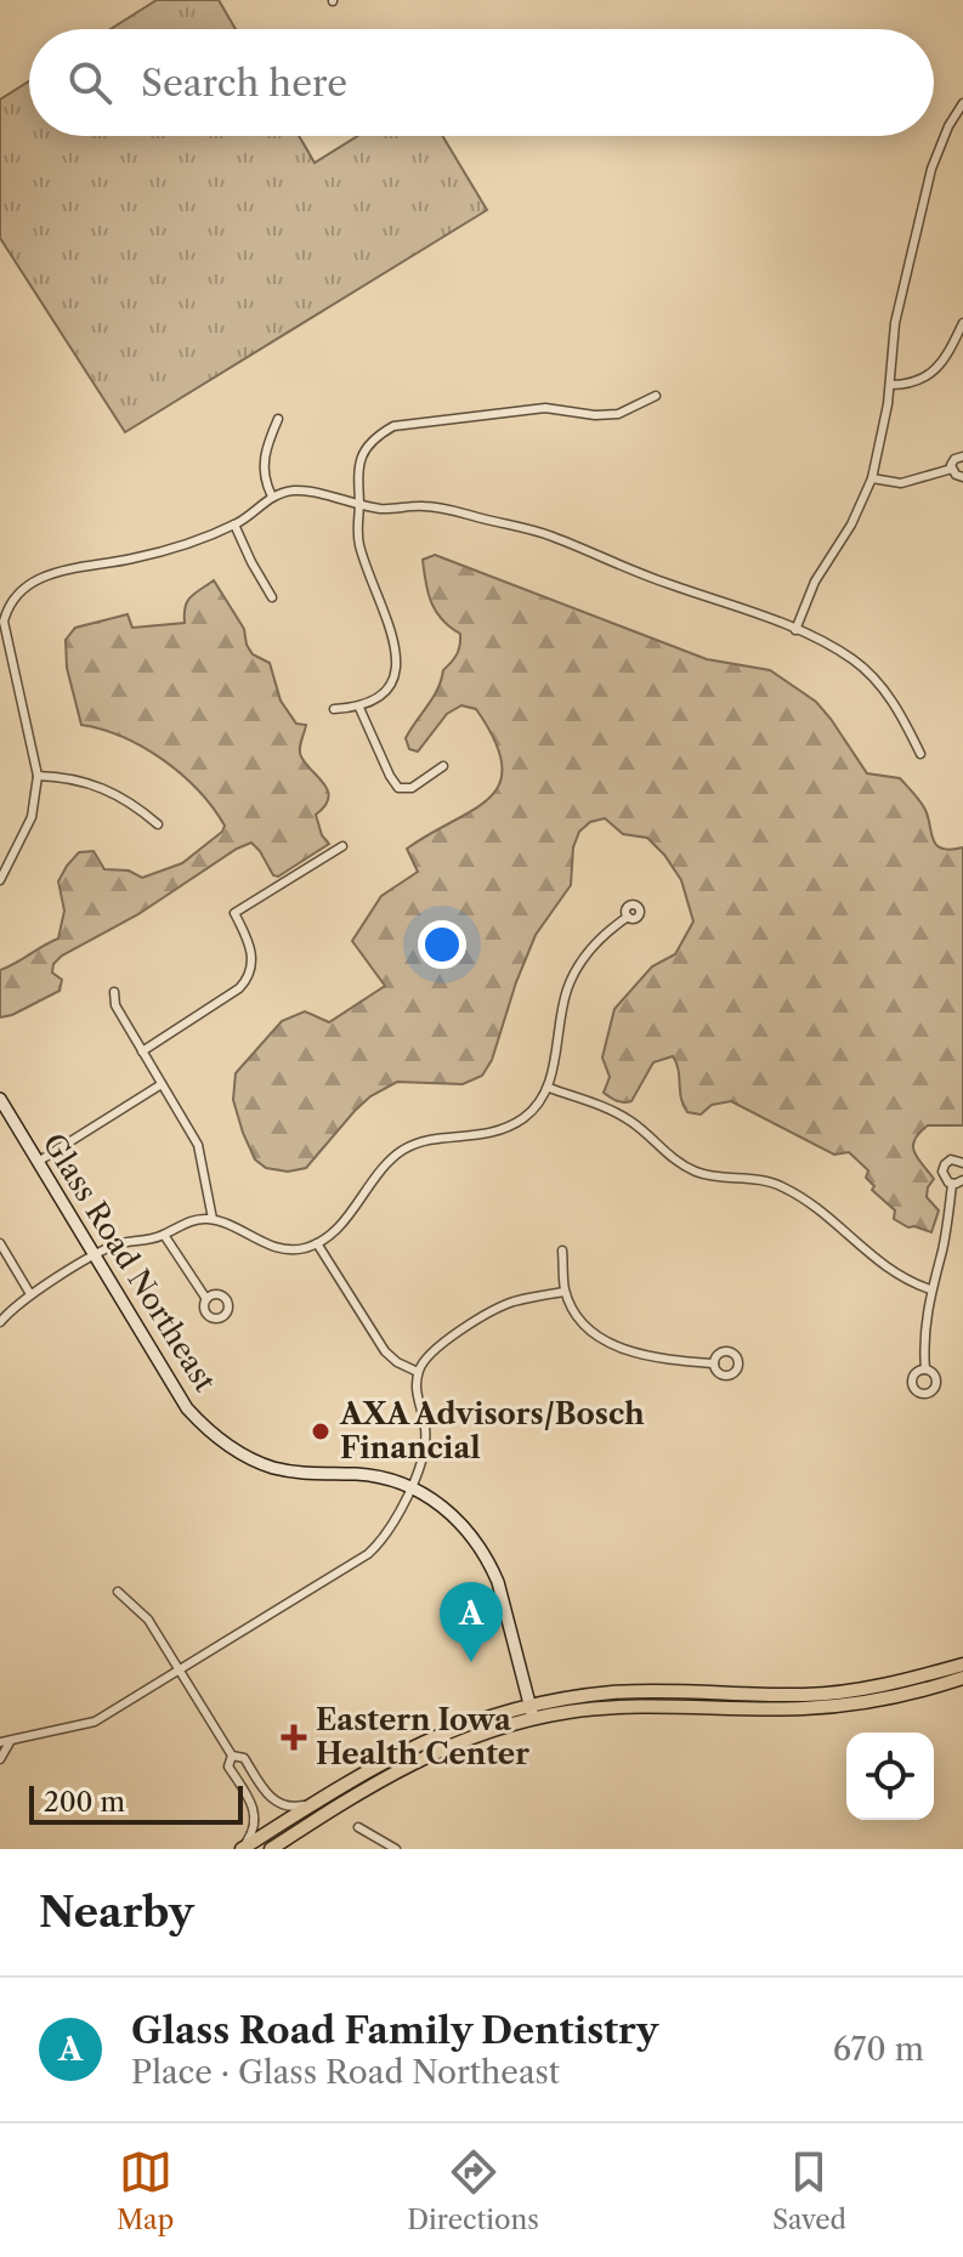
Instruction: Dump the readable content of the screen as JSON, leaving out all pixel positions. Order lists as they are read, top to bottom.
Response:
{
  "streets": {
    "street": ["Glass Road Northeast"]
  },
  "places": {
    "other": ["AXA Advisors/Bosch Financial"],
    "health": ["Eastern Iowa Health Center"]
  },
  "scale_bar": "200 m",
  "page": {
    "search": "Search here",
    "pins": "A",
    "scale": "200 m",
    "heading": "Nearby",
    "list": [
      {
        "mark": "A",
        "name": "Glass Road Family Dentistry",
        "note": "Place · Glass Road Northeast",
        "value": "670 m"
      }
    ],
    "nav": ["Map", "Directions", "Saved"]
  }
}
